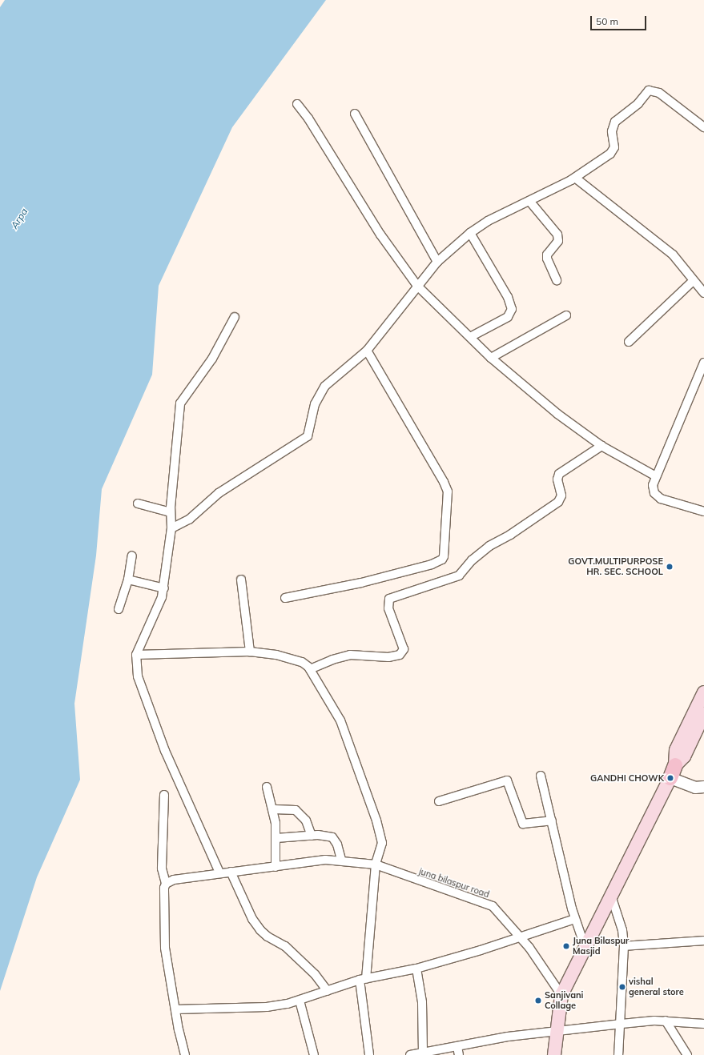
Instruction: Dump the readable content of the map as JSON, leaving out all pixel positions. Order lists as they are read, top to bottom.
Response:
{
  "streets": {
    "street": ["juna bilaspur road"]
  },
  "water": ["Arpa"],
  "places": [
    "GOVT.MULTIPURPOSE HR. SEC. SCHOOL",
    "GANDHI CHOWK",
    "Juna Bilaspur Masjid",
    "vishal general store",
    "Sanjivani Collage"
  ],
  "scale_bar": "50 m"
}
